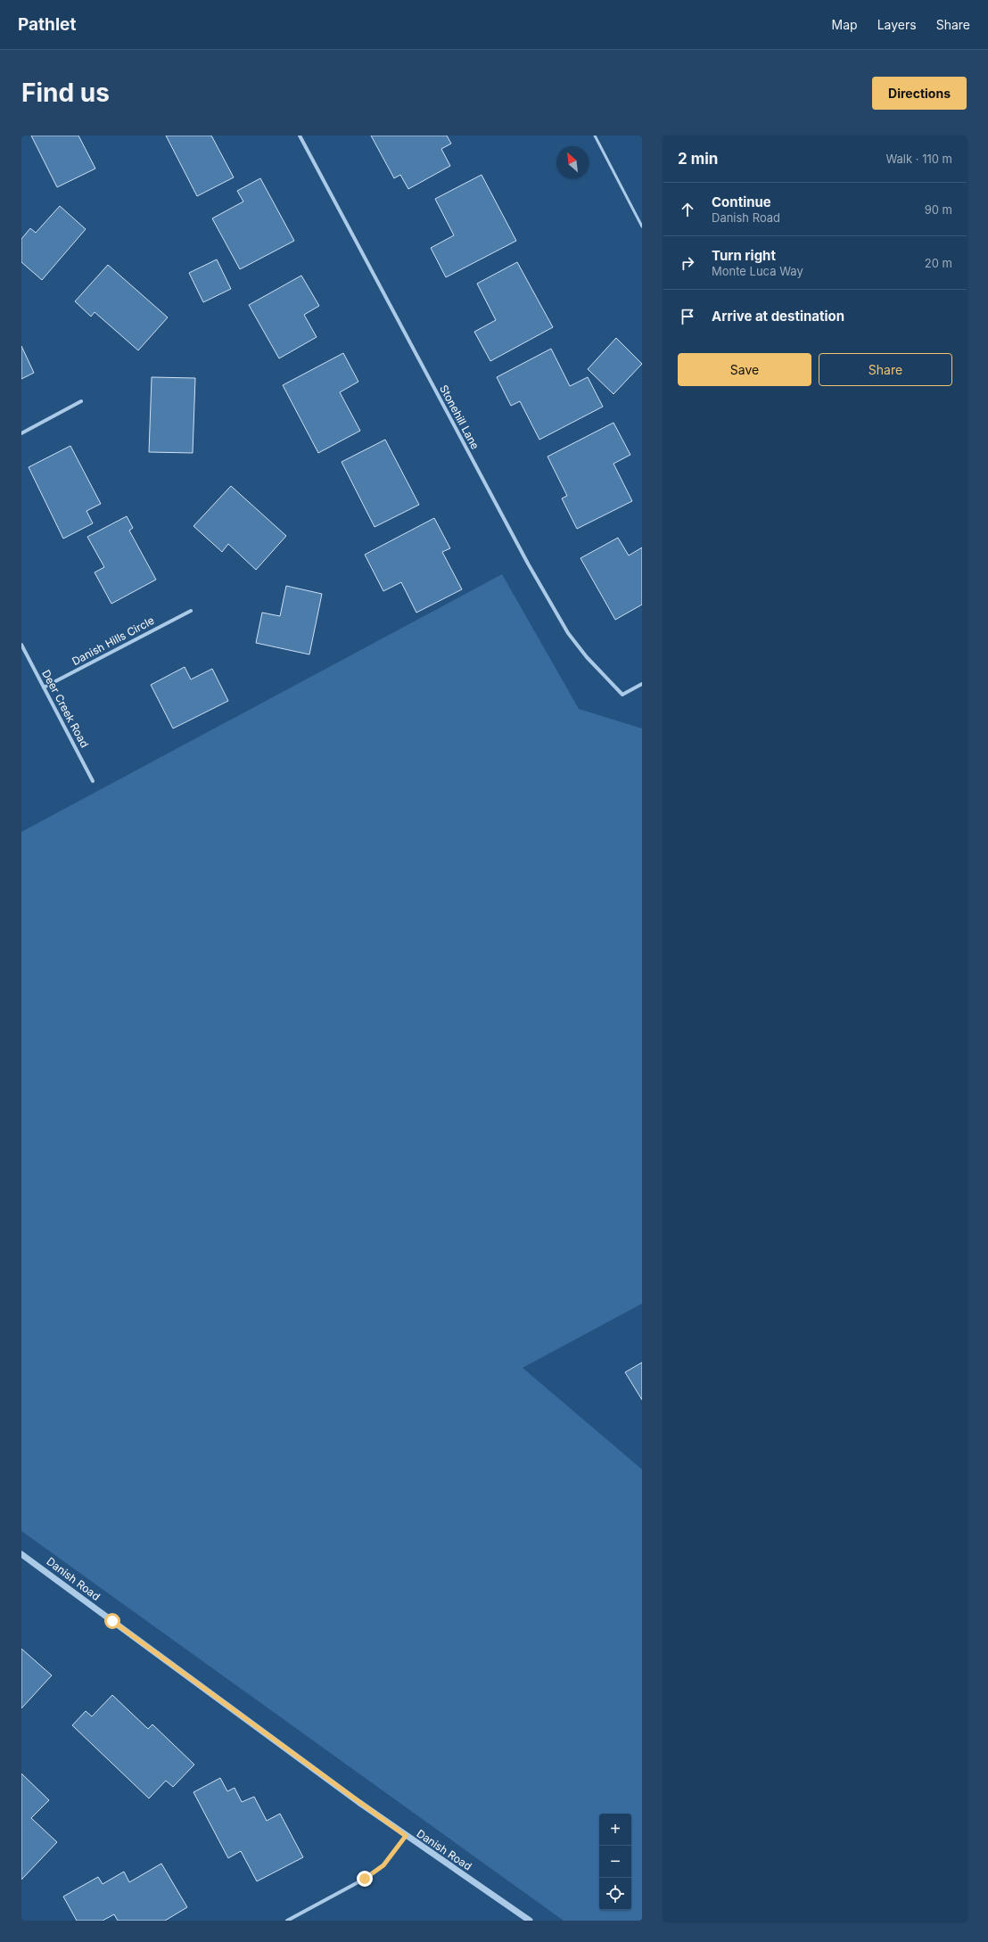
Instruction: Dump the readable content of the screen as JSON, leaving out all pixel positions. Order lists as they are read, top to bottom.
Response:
{
  "streets": {
    "street": [
      "Stonehill Lane",
      "Danish Hills Circle",
      "Deer Creek Road",
      "Danish Road"
    ]
  },
  "crossings": [
    ["Danish Hills Circle", "Deer Creek Road"]
  ],
  "north": "top left",
  "page": {
    "header": "Pathlet",
    "nav": ["Map", "Layers", "Share"],
    "buttons": [
      "Directions",
      ["Save", "Share"]
    ],
    "title": "Find us",
    "heading": ["2 min", "Walk · 110 m"],
    "list": [
      ["Continue", "Danish Road", "90 m"],
      ["Turn right", "Monte Luca Way", "20 m"],
      "Arrive at destination"
    ],
    "map_buttons": ["+", "−"]
  }
}
